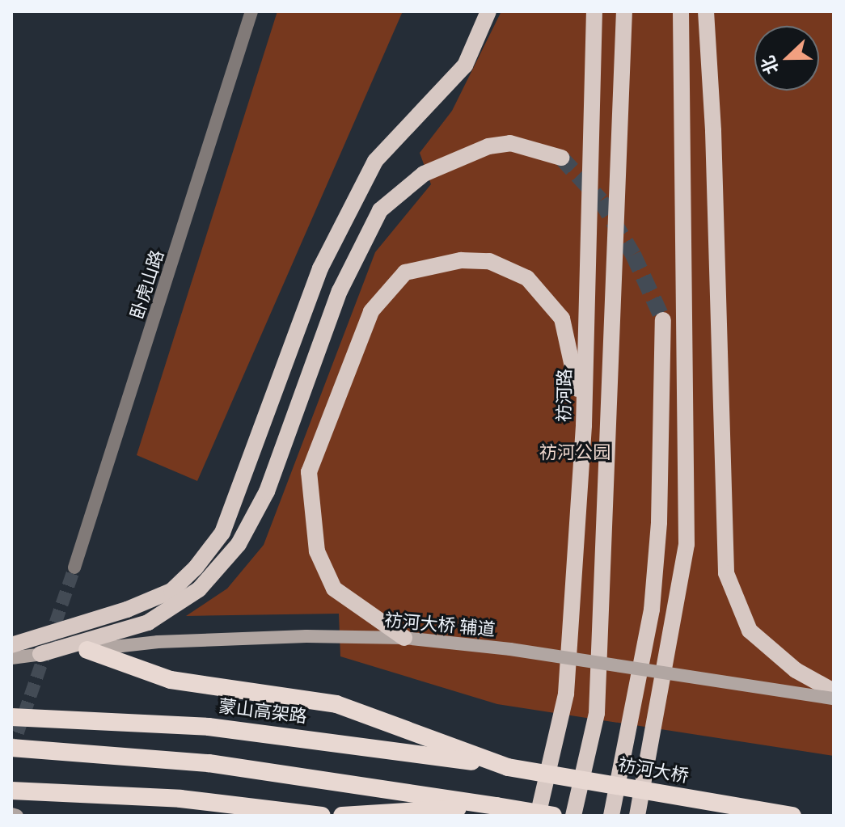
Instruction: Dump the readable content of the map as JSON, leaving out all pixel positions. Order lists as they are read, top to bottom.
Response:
{
  "streets": {
    "highway": ["蒙山高架路", "祊河大桥"],
    "main road": ["祊河路", "祊河大桥 辅道"],
    "street": ["卧虎山路"]
  },
  "crossings": [
    ["蒙山高架路", "祊河大桥"]
  ],
  "parks": ["祊河公园"],
  "north": "left"
}
